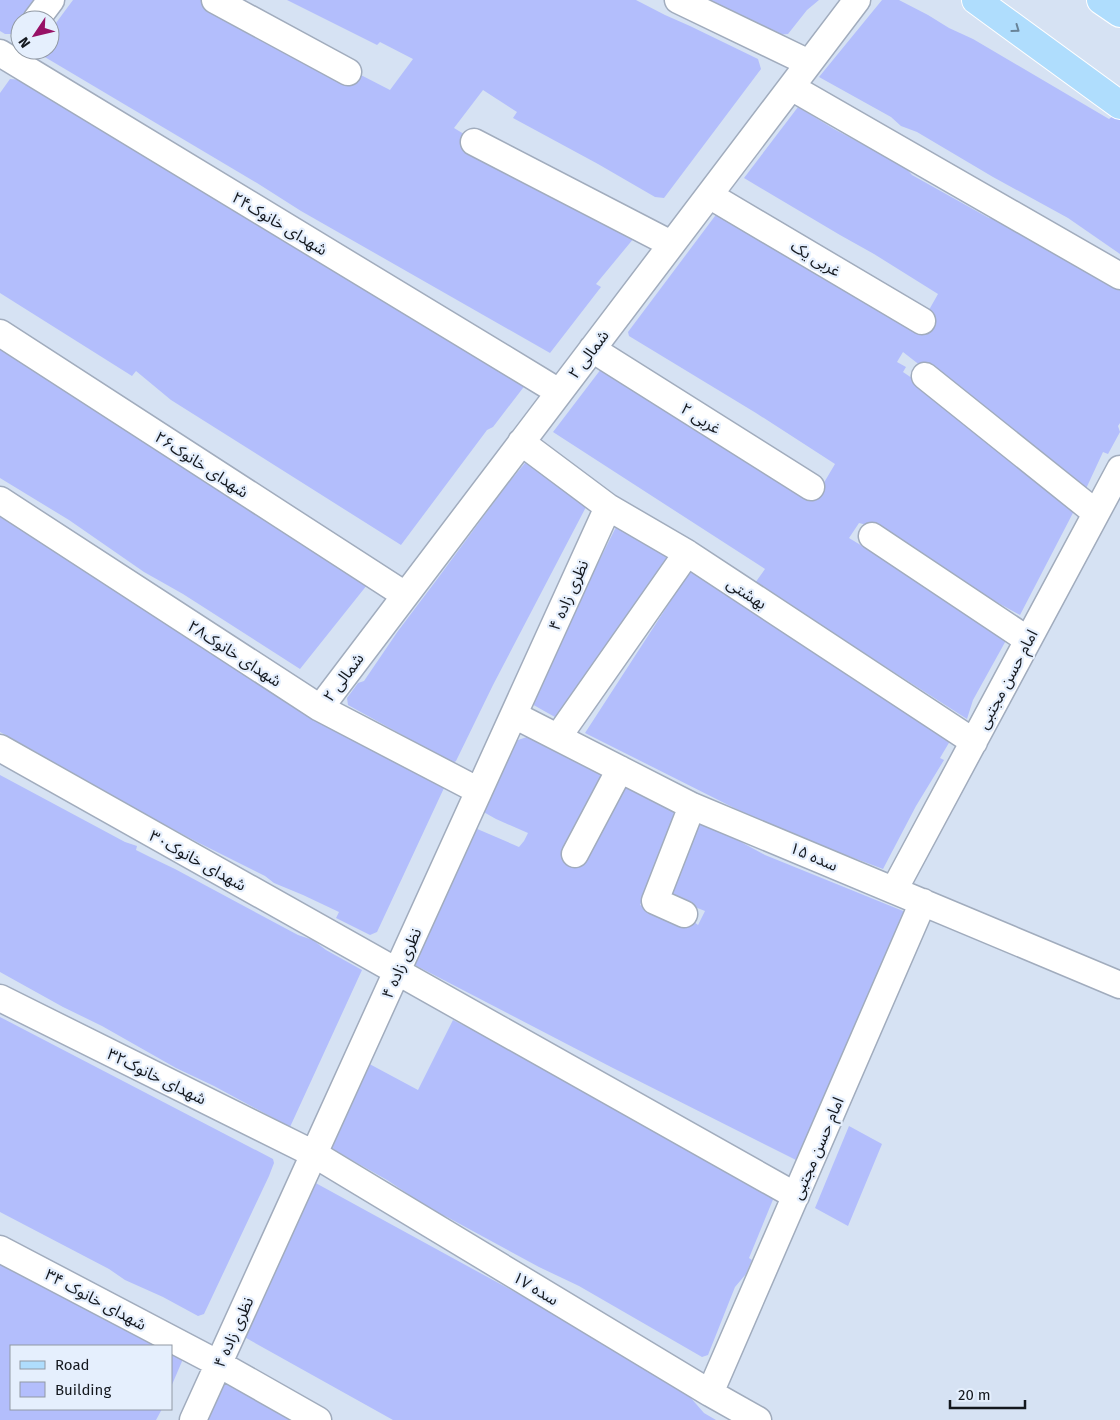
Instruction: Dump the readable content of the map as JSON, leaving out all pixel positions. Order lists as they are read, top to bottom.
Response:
{
  "streets": {
    "street": [
      "شهدای خانوک۲۴",
      "غربی یک",
      "شمالی ۲",
      "۲ غربی",
      "شهدای خانوک۲۶",
      "بهشتی",
      "نظری زاده ۴",
      "شهدای خانوک۲۸",
      "امام حسن مجتبی",
      "سده ۱۵",
      "شهدای خانوک۳۰",
      "شهدای خانوک۳۲",
      "سده ۱۷",
      "۳۴ شهدای خانوک"
    ]
  },
  "crossings": [
    ["شهدای خانوک۲۴", "شمالی ۲"],
    ["غربی یک", "شمالی ۲"],
    ["شمالی ۲", "۲ غربی"],
    ["شمالی ۲", "شهدای خانوک۲۶"],
    ["شمالی ۲", "بهشتی"],
    ["شمالی ۲", "شهدای خانوک۲۸"],
    ["بهشتی", "نظری زاده ۴"],
    ["بهشتی", "امام حسن مجتبی"],
    ["نظری زاده ۴", "شهدای خانوک۲۸"],
    ["نظری زاده ۴", "سده ۱۵"],
    ["نظری زاده ۴", "شهدای خانوک۳۰"],
    ["نظری زاده ۴", "شهدای خانوک۳۲"],
    ["نظری زاده ۴", "سده ۱۷"],
    ["نظری زاده ۴", "۳۴ شهدای خانوک"],
    ["امام حسن مجتبی", "سده ۱۵"],
    ["امام حسن مجتبی", "شهدای خانوک۳۰"],
    ["امام حسن مجتبی", "سده ۱۷"],
    ["شهدای خانوک۳۲", "سده ۱۷"]
  ],
  "legend": ["Road", "Building"],
  "scale_bar": "20 m",
  "north": "bottom left"
}
